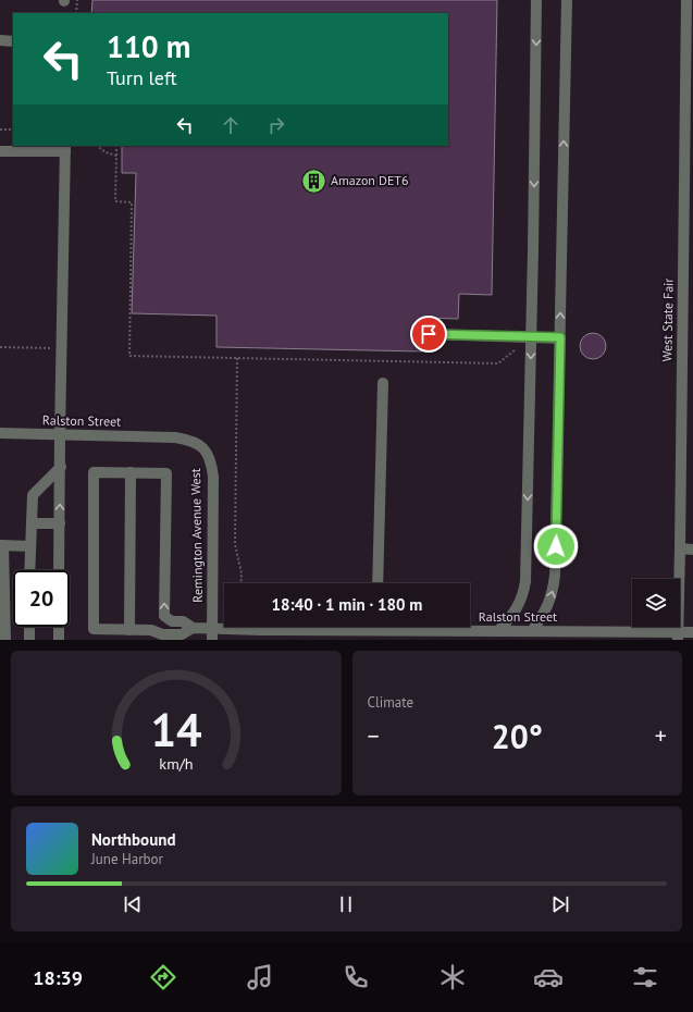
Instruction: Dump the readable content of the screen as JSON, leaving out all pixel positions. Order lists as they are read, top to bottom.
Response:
{
  "streets": {
    "street": ["West State Fair", "Ralston Street", "Remington Avenue West"]
  },
  "crossings": [
    ["West State Fair", "Ralston Street"],
    ["Ralston Street", "Remington Avenue West"]
  ],
  "places": {
    "building": ["Amazon DET6"]
  },
  "page": {
    "turn": ["110 m", "Turn left"],
    "limit": "20",
    "trip": "18:40 · 1 min · 180 m",
    "tile": "Climate",
    "heat": ["−", "20°", "+"],
    "song": ["Northbound", "June Harbor"],
    "tabs": "18:39",
    "gauge": ["14", "km/h"]
  }
}
